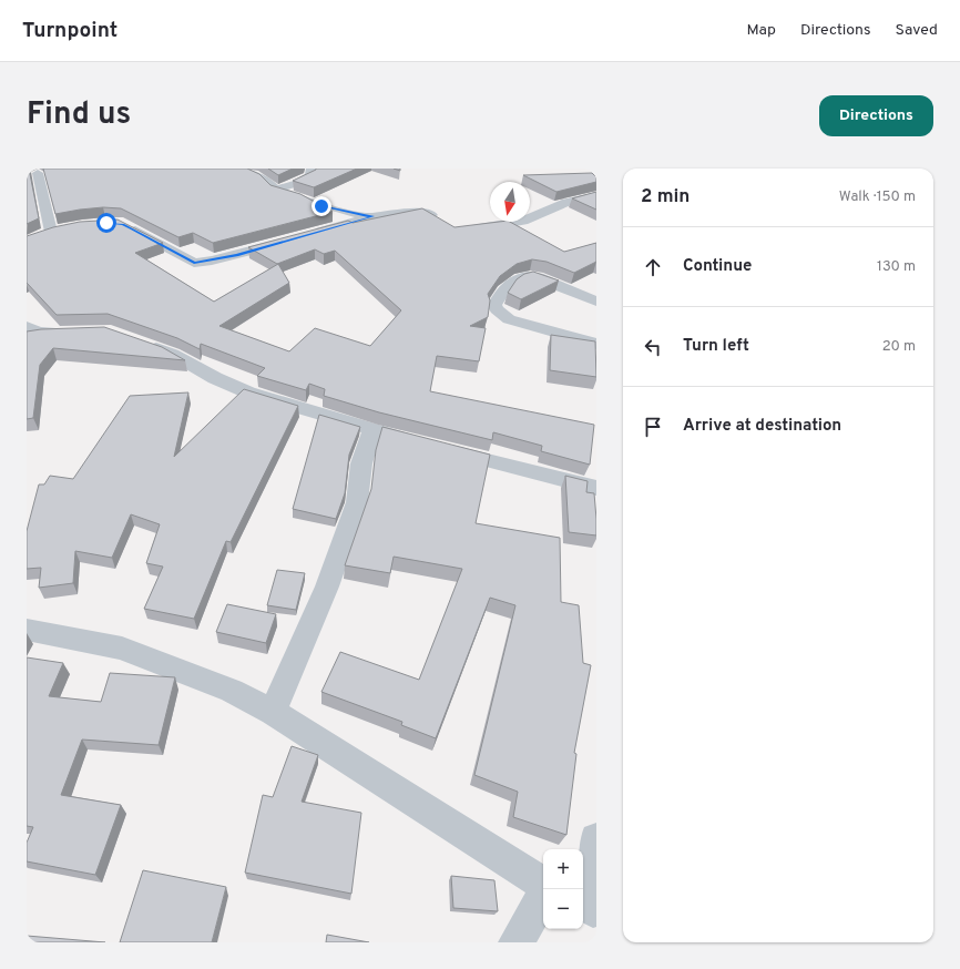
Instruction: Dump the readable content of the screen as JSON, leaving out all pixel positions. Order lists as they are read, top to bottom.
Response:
{
  "north": "bottom",
  "page": {
    "header": "Turnpoint",
    "nav": ["Map", "Directions", "Saved"],
    "title": "Find us",
    "buttons": "Directions",
    "heading": ["2 min", "Walk · 150 m"],
    "list": [
      ["Continue", "130 m"],
      ["Turn left", "20 m"],
      "Arrive at destination"
    ],
    "map_buttons": ["+", "−"]
  }
}
